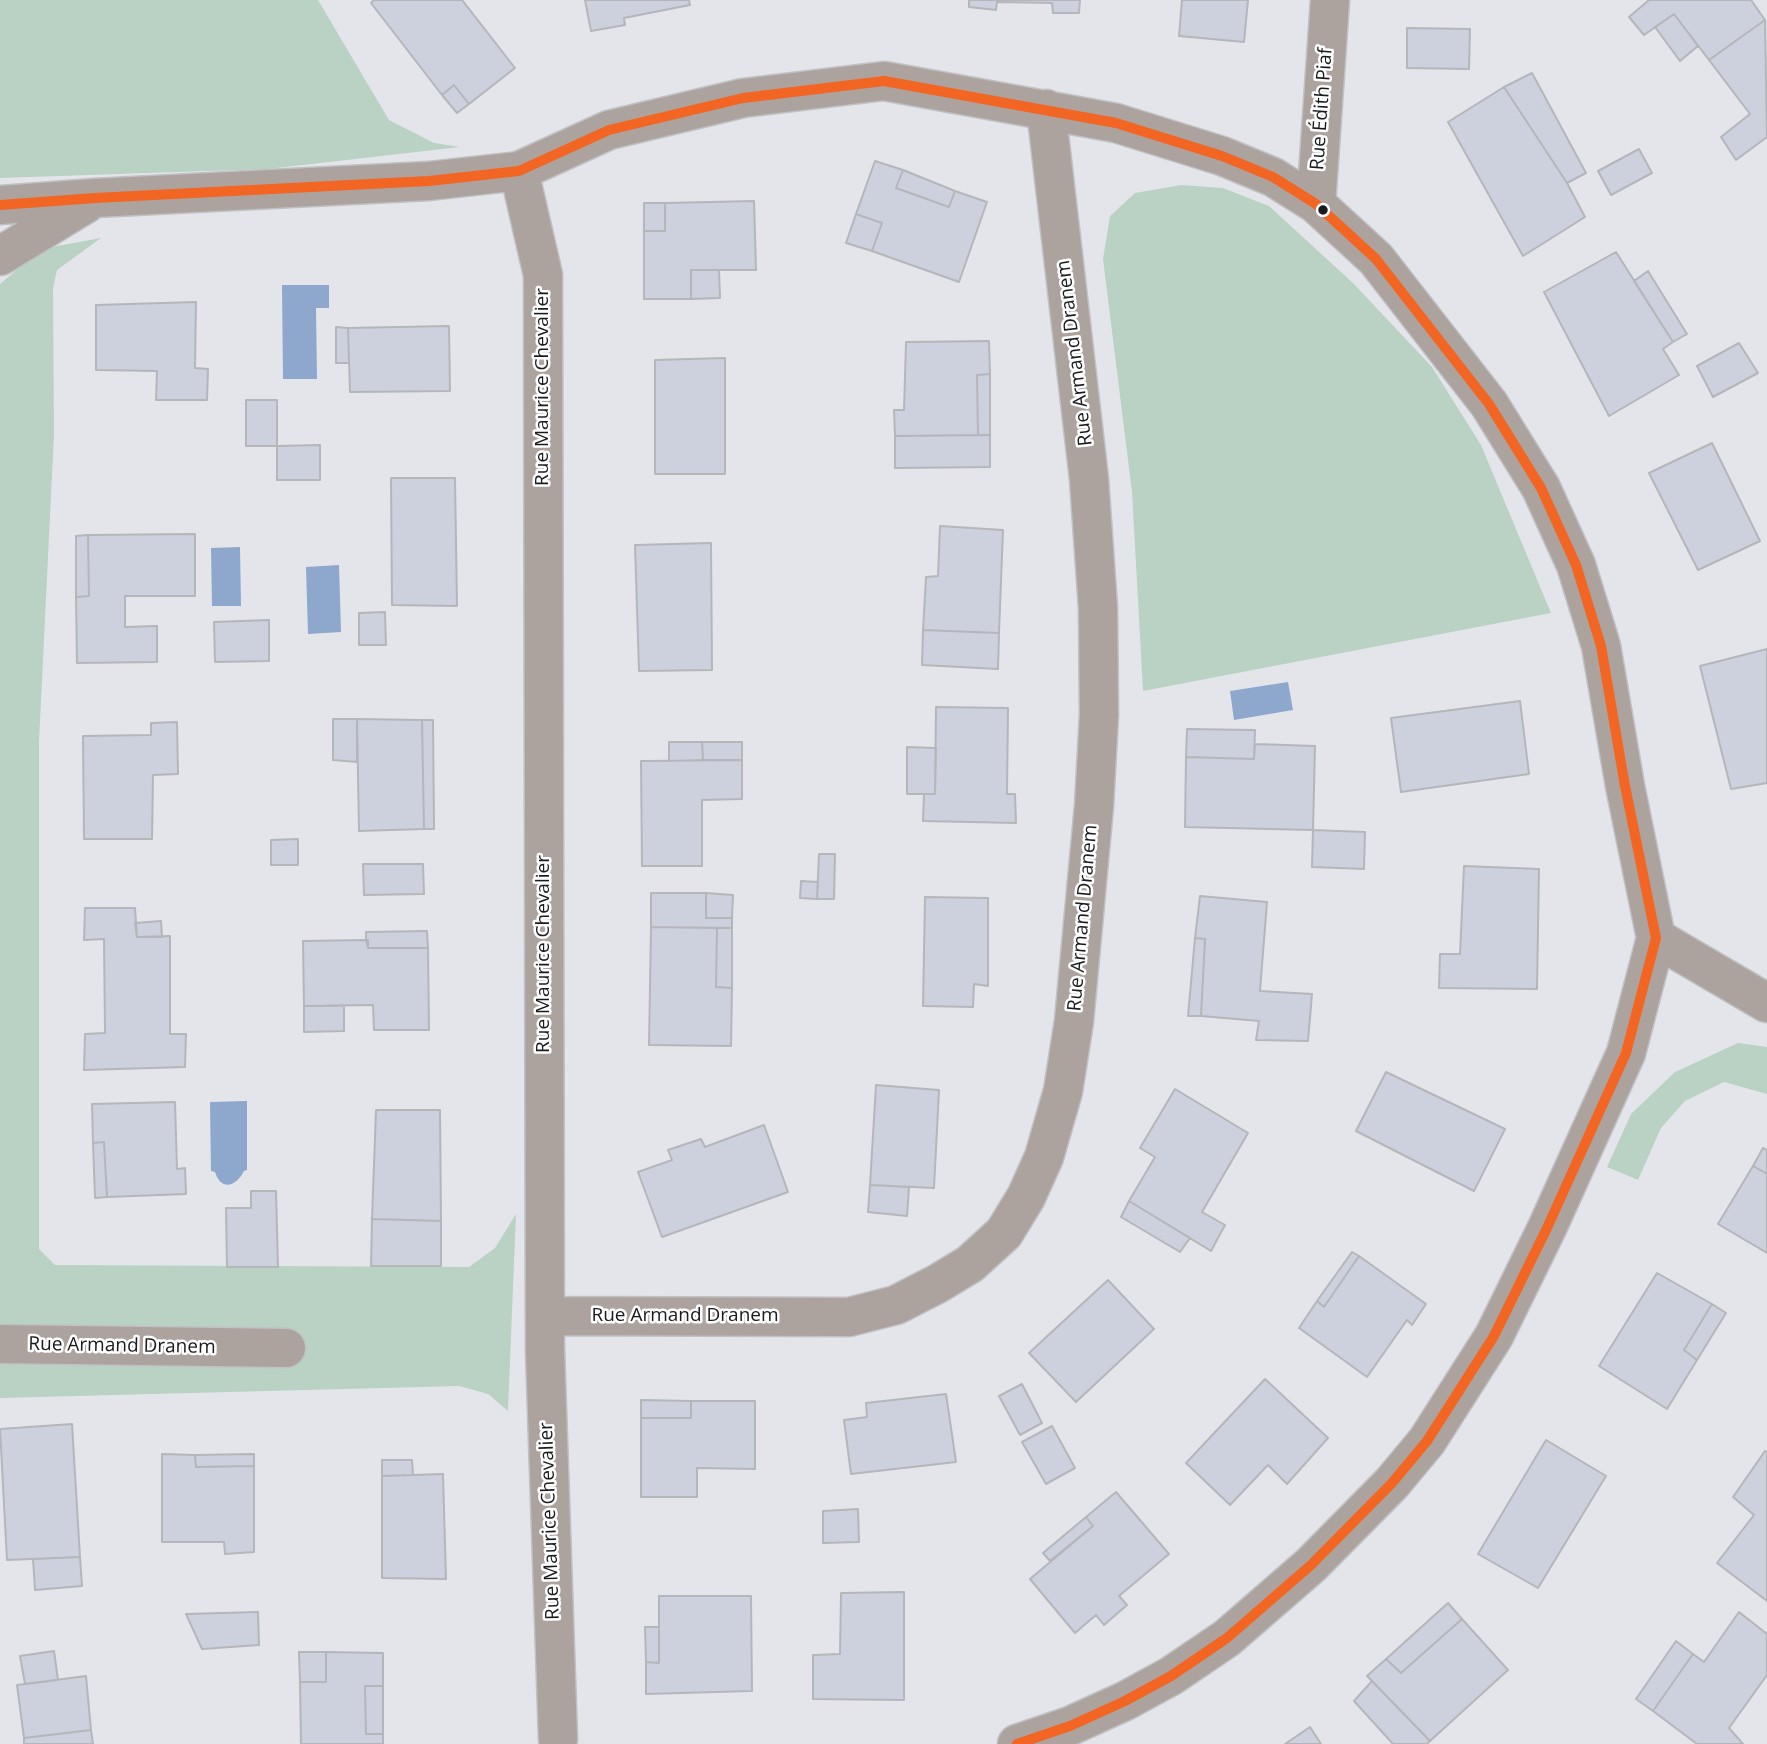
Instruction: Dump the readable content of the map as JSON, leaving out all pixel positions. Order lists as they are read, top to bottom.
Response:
{
  "streets": {
    "street": ["Rue Édith Piaf", "Rue Armand Dranem", "Rue Maurice Chevalier"]
  },
  "crossings": [
    ["Rue Armand Dranem", "Rue Maurice Chevalier"]
  ]
}
